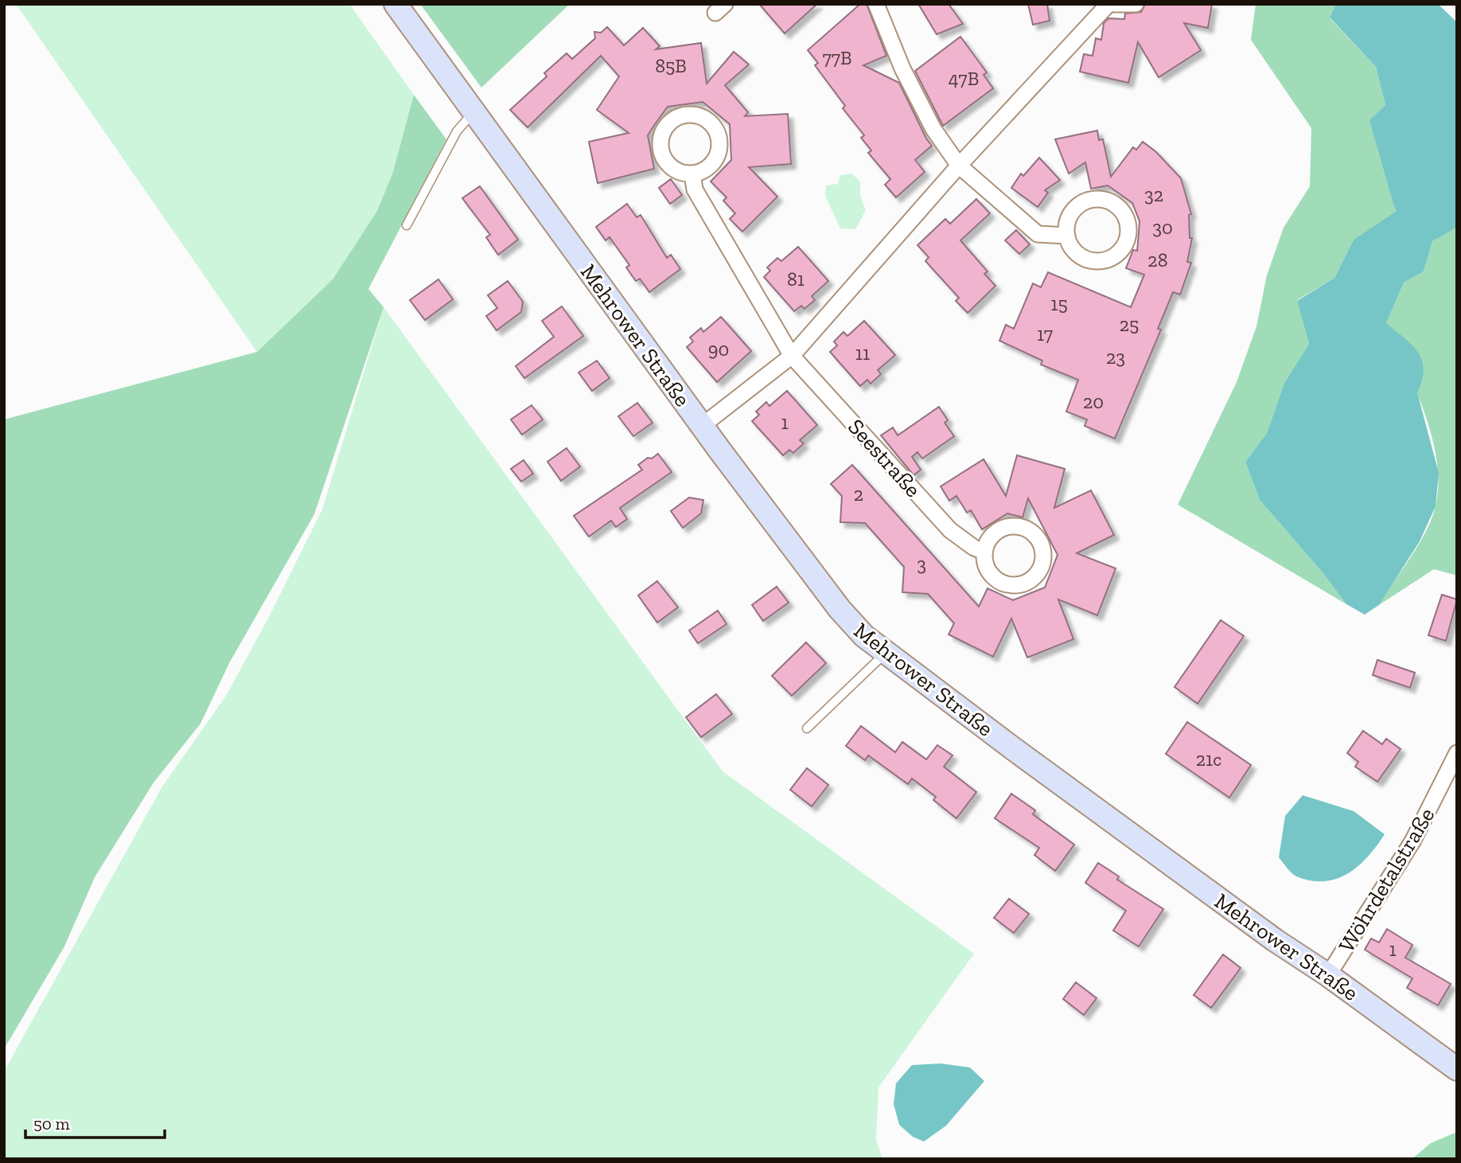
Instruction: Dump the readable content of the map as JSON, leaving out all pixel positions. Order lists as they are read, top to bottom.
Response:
{
  "streets": {
    "main road": ["Mehrower Straße"],
    "street": ["Seestraße", "Wöhrdetalstraße"]
  },
  "crossings": [
    ["Mehrower Straße", "Wöhrdetalstraße"]
  ],
  "house_numbers": [
    "77B",
    "85B",
    "47B",
    "32",
    "30",
    "28",
    "81",
    "15",
    "25",
    "17",
    "90",
    "11",
    "23",
    "20",
    "1",
    "2",
    "3",
    "21c",
    "1"
  ],
  "scale_bar": "50 m"
}
